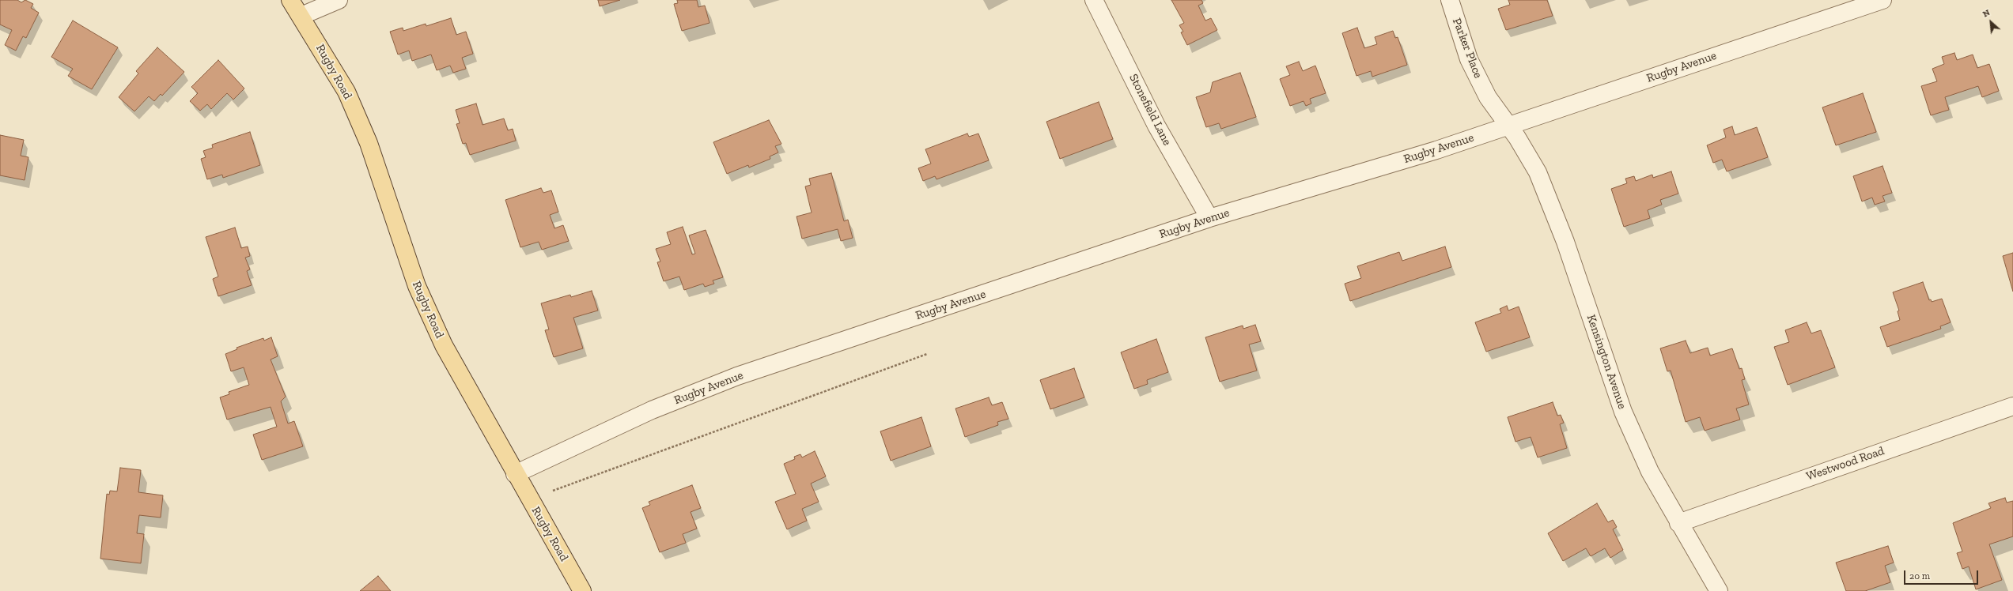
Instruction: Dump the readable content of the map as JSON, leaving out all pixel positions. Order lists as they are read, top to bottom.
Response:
{
  "streets": {
    "main road": ["Rugby Road"],
    "street": [
      "Parker Place",
      "Rugby Avenue",
      "Stonefield Lane",
      "Kensington Avenue",
      "Westwood Road"
    ]
  },
  "crossings": [
    ["Parker Place", "Rugby Avenue"],
    ["Parker Place", "Kensington Avenue"],
    ["Rugby Avenue", "Rugby Road"],
    ["Rugby Avenue", "Stonefield Lane"],
    ["Rugby Avenue", "Kensington Avenue"],
    ["Kensington Avenue", "Westwood Road"]
  ],
  "scale_bar": "20 m",
  "north": "top left"
}
